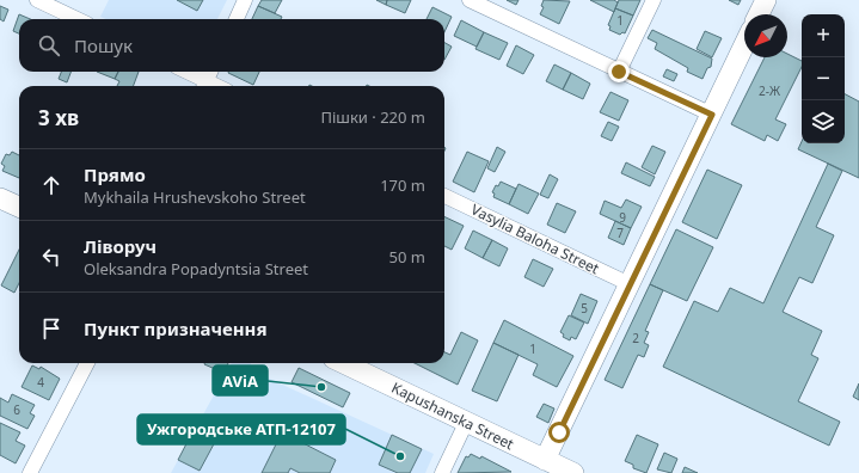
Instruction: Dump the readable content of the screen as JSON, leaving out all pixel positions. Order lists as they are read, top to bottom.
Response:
{
  "streets": {
    "street": ["Vasylia Baloha Street", "Kapushanska Street"]
  },
  "places": ["AViA", "Ужгородське АТП-12107"],
  "house_numbers": [
    "1",
    "2-Ж",
    "9",
    "7",
    "5",
    "2",
    "1",
    "4",
    "6"
  ],
  "north": "bottom left",
  "page": {
    "map_buttons": ["+", "−"],
    "search": "Пошук",
    "heading": ["3 хв", "Пішки · 220 m"],
    "list": [
      ["Прямо", "Mykhaila Hrushevskoho Street", "170 m"],
      ["Ліворуч", "Oleksandra Popadyntsia Street", "50 m"],
      "Пункт призначення"
    ]
  }
}
